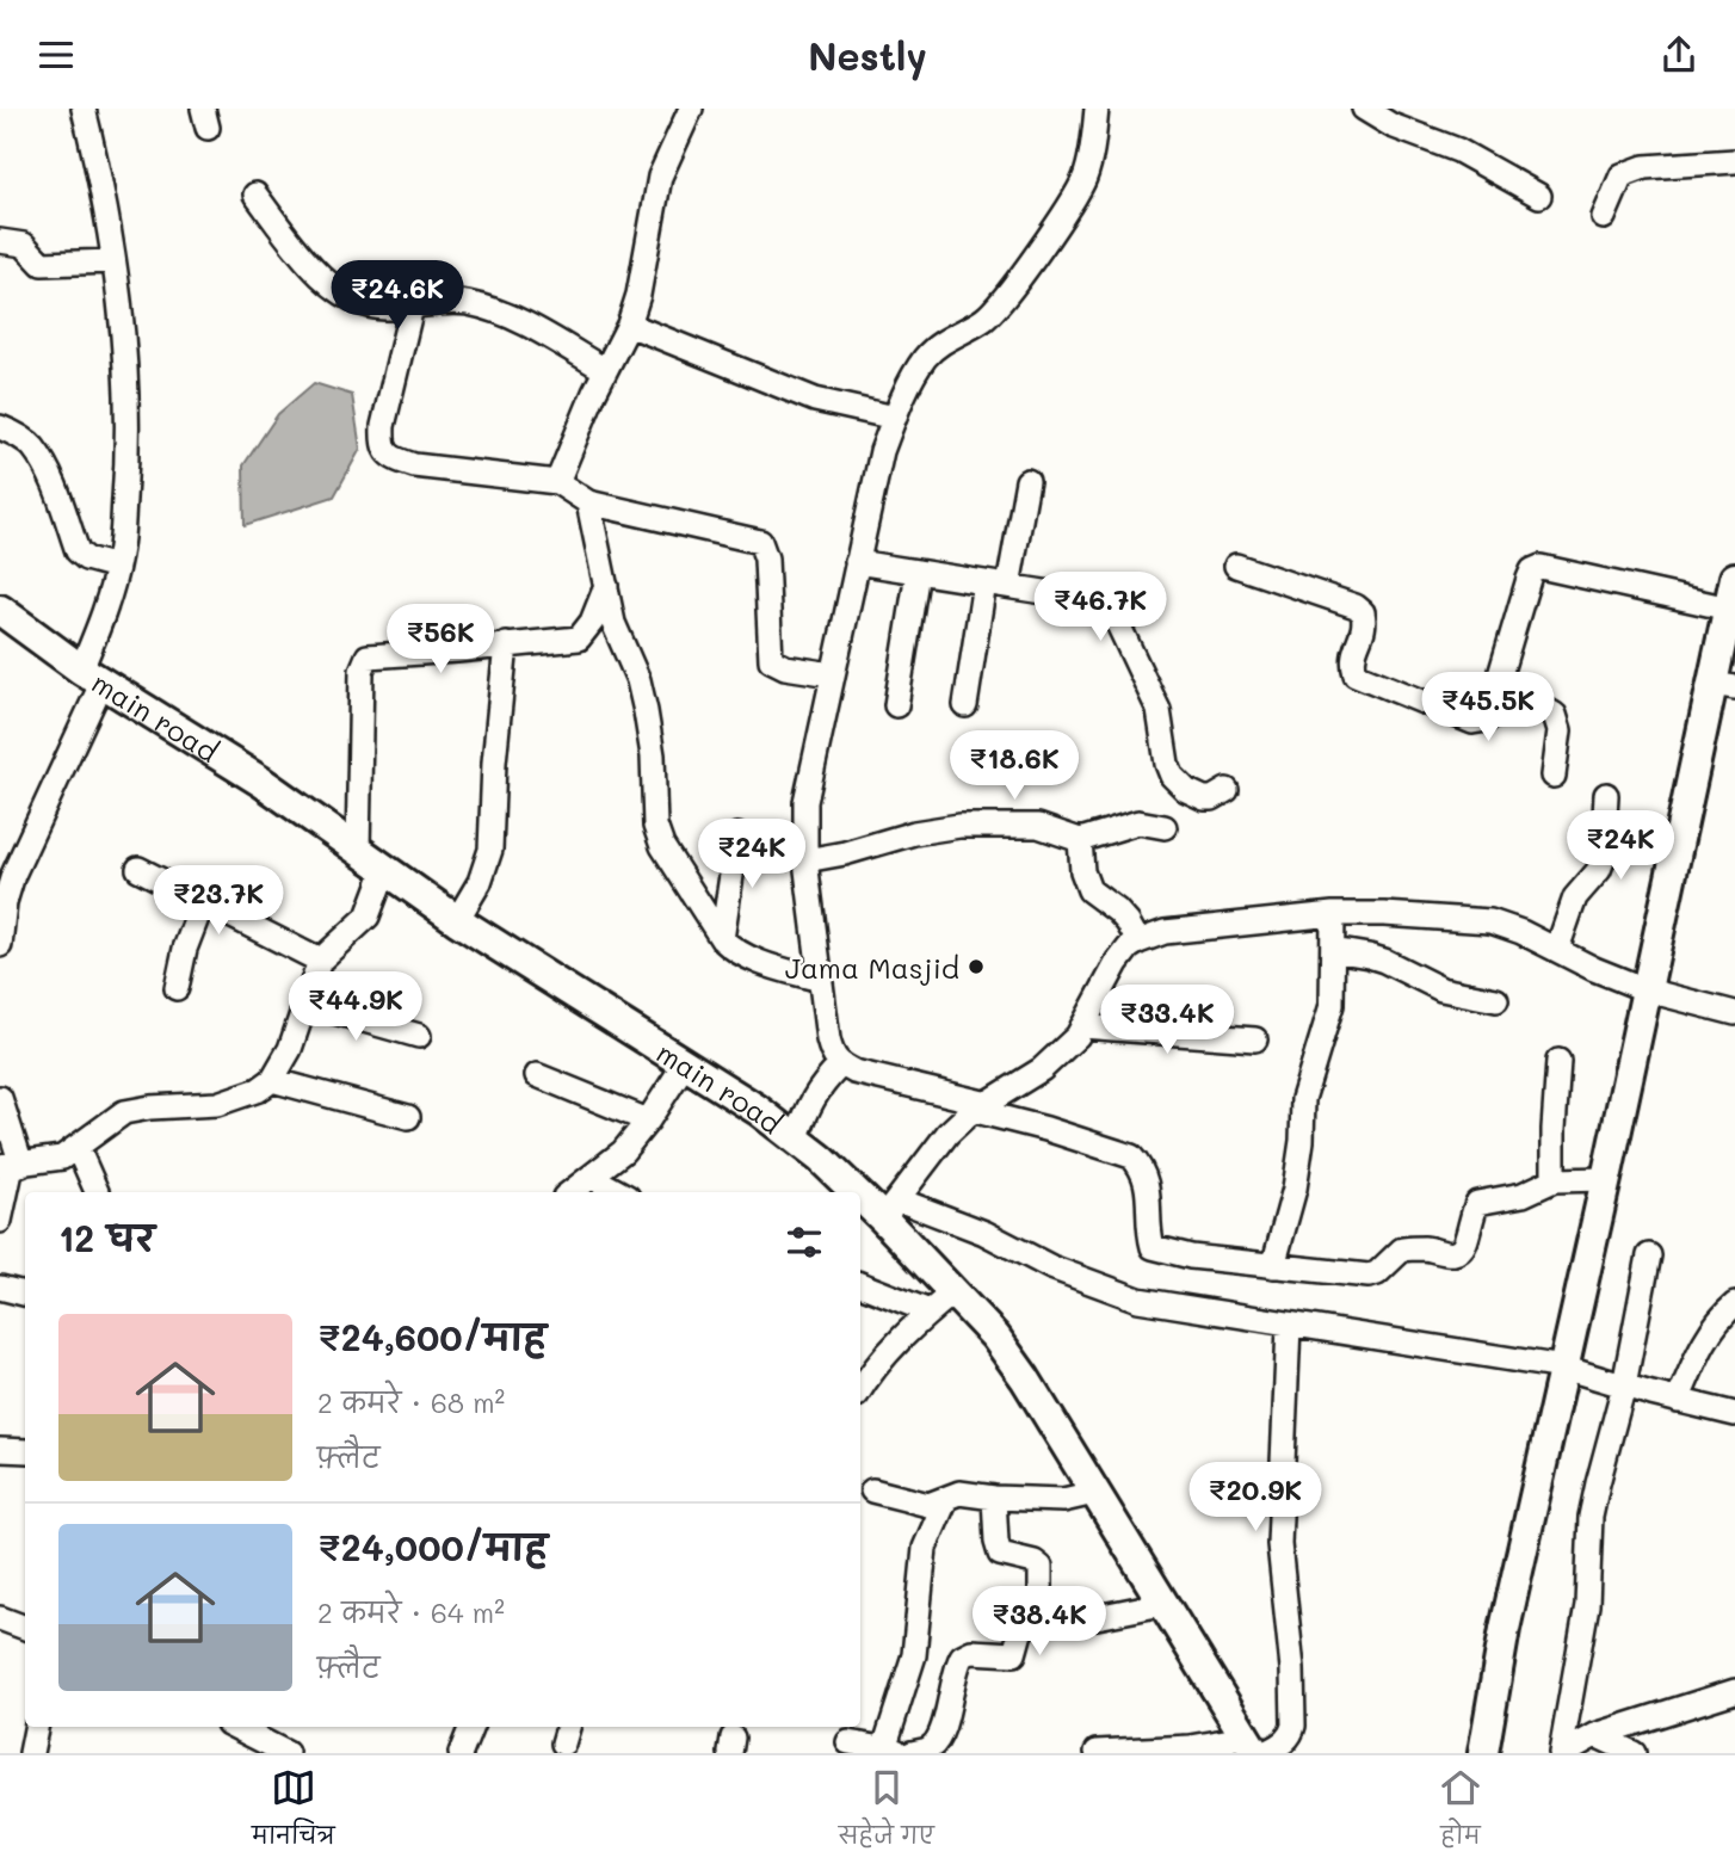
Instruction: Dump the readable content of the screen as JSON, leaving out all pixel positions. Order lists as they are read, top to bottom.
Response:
{
  "streets": {
    "main road": ["main road"]
  },
  "places": ["Jama Masjid"],
  "page": {
    "header": "Nestly",
    "price": [
      "₹24.6K",
      "₹46.7K",
      "₹56K",
      "₹45.5K",
      "₹18.6K",
      "₹24K",
      "₹24K",
      "₹23.7K",
      "₹44.9K",
      "₹33.4K",
      "₹20.9K",
      "₹38.4K"
    ],
    "heading": "12 घर",
    "list": [
      {
        "name": "₹24,600/माह",
        "note": "2 कमरे · 68 m² · फ़्लैट"
      },
      {
        "name": "₹24,000/माह",
        "note": "2 कमरे · 64 m² · फ़्लैट"
      }
    ],
    "tabs": ["मानचित्र", "सहेजे गए", "होम"]
  }
}
